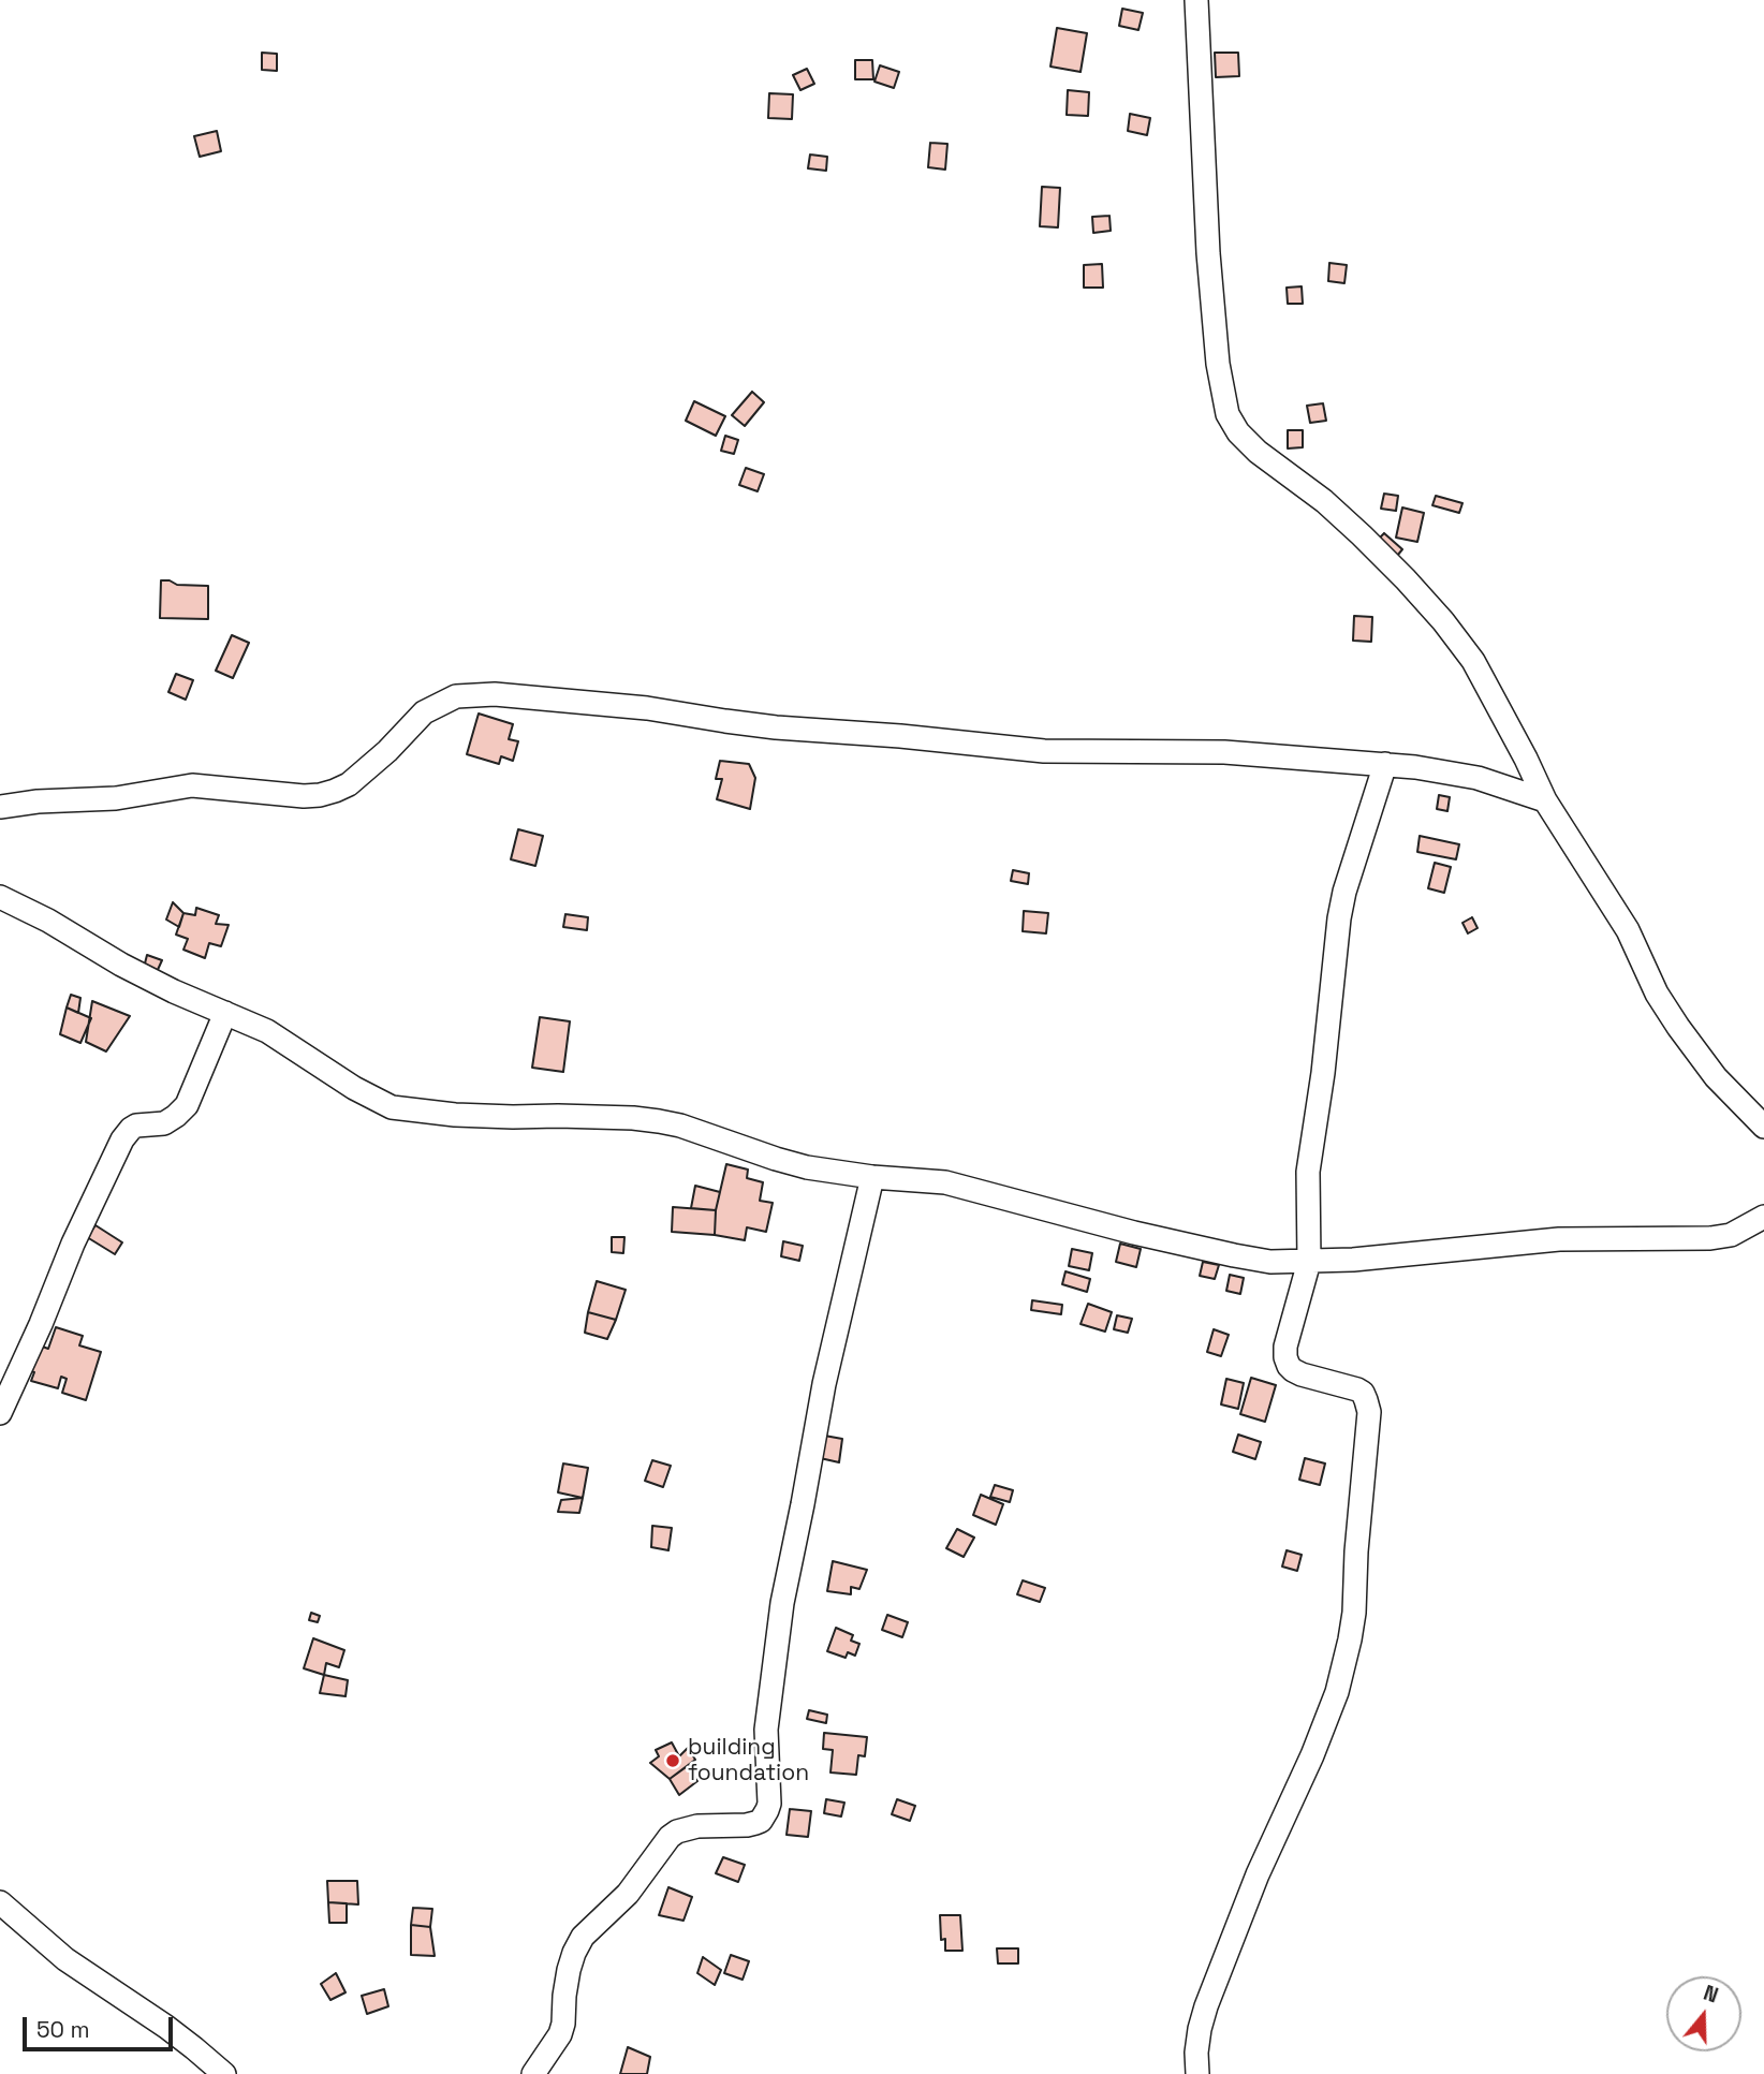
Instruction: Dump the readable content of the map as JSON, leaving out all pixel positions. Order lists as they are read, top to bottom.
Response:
{
  "places": ["building foundation"],
  "scale_bar": "50 m",
  "north": "top"
}
